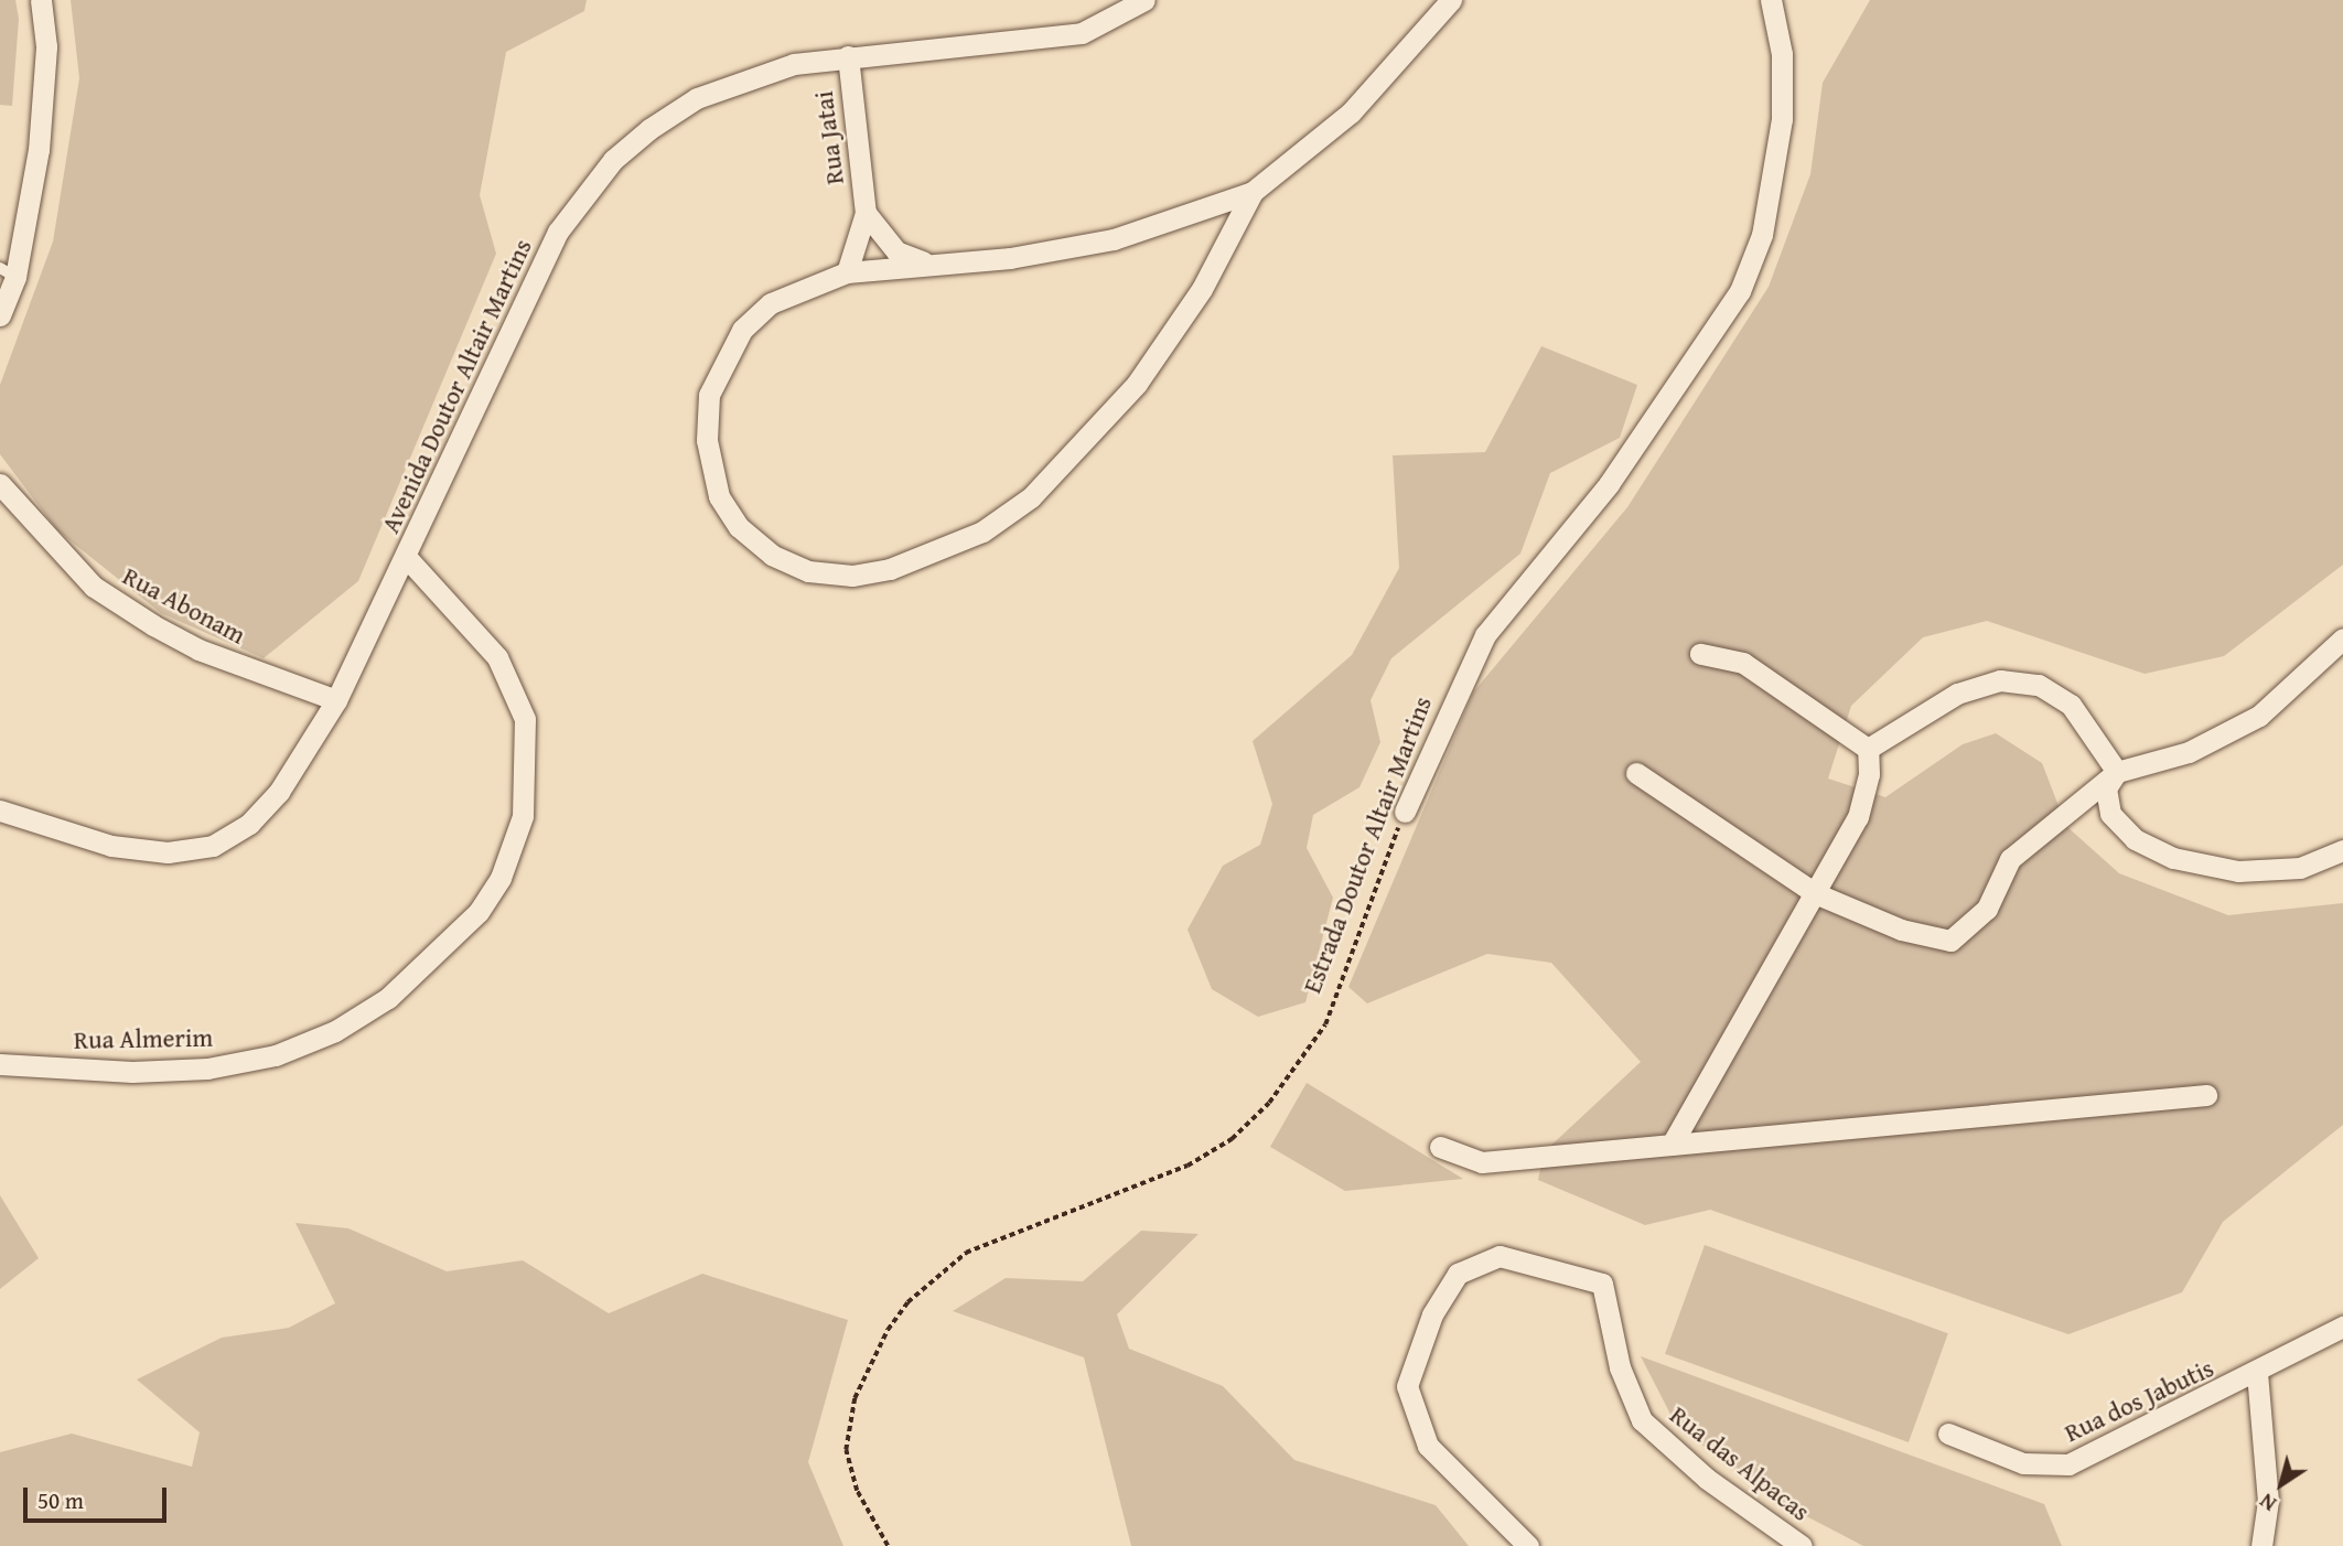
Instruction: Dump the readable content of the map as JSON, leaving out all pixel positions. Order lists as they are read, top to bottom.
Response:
{
  "streets": {
    "street": [
      "Rua Jatai",
      "Avenida Doutor Altair Martins",
      "Rua Abonam",
      "Estrada Doutor Altair Martins",
      "Rua Almerim",
      "Rua dos Jabutis",
      "Rua das Alpacas"
    ]
  },
  "crossings": [
    ["Rua Jatai", "Avenida Doutor Altair Martins"],
    ["Avenida Doutor Altair Martins", "Rua Abonam"],
    ["Avenida Doutor Altair Martins", "Rua Almerim"]
  ],
  "scale_bar": "50 m",
  "north": "bottom left"
}
